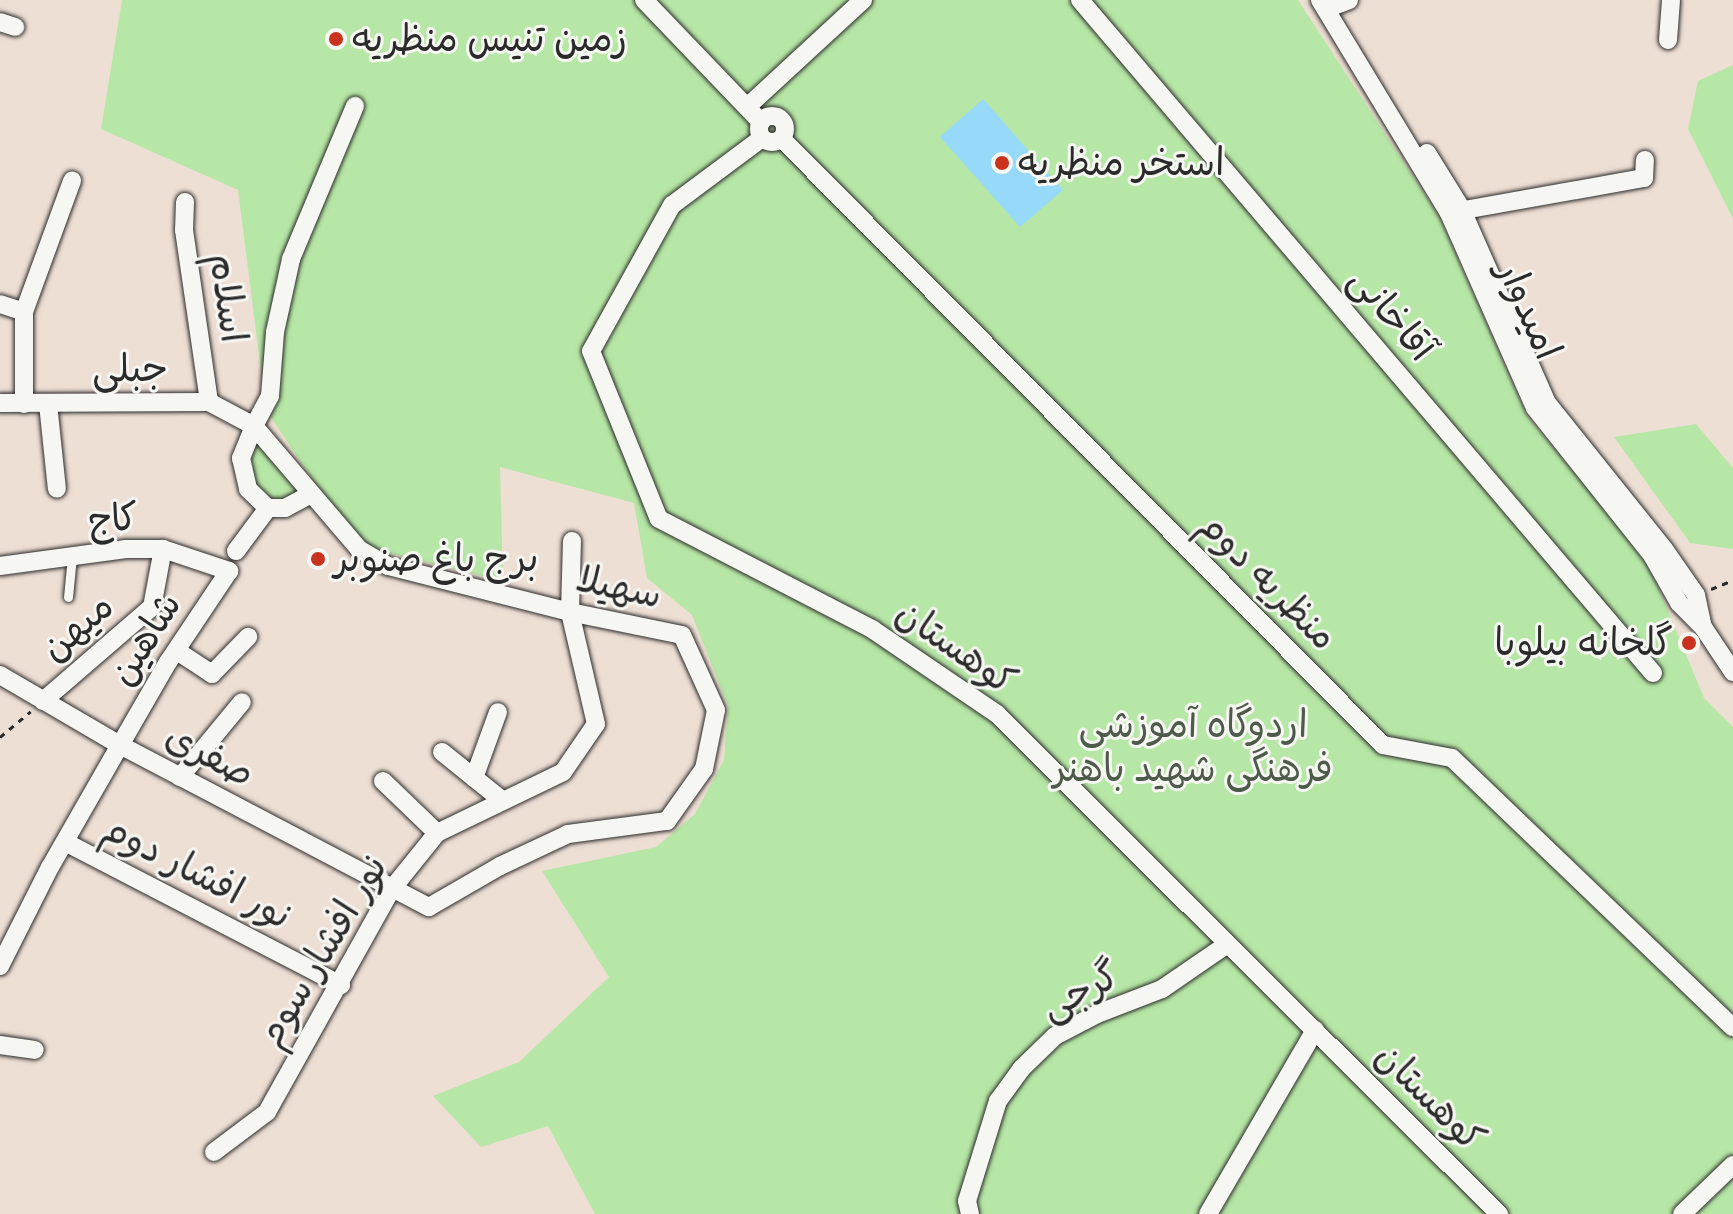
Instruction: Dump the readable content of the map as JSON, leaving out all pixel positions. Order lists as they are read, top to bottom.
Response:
{
  "streets": {
    "street": [
      "اسلام",
      "امیدوار",
      "آقاخانی",
      "جبلی",
      "کاج",
      "منظریه دوم",
      "سهیلا",
      "میهن",
      "شاهین",
      "کوهستان",
      "صفری",
      "نور افشار دوم",
      "نور افشار سوم",
      "گرجی"
    ]
  },
  "crossings": [
    ["اسلام", "جبلی"],
    ["جبلی", "سهیلا"],
    ["کاج", "میهن"],
    ["کاج", "شاهین"],
    ["منظریه دوم", "کوهستان"],
    ["سهیلا", "صفری"],
    ["سهیلا", "نور افشار سوم"],
    ["میهن", "صفری"],
    ["شاهین", "صفری"],
    ["شاهین", "نور افشار دوم"],
    ["کوهستان", "گرجی"],
    ["صفری", "نور افشار سوم"],
    ["نور افشار دوم", "نور افشار سوم"]
  ],
  "parks": ["اردوگاه آموزشی فرهنگی شهید باهنر"],
  "places": [
    "زمین تنیس منظریه",
    "استخر منظریه",
    "برج باغ صنوبر",
    "گلخانه بیلوبا"
  ]
}
